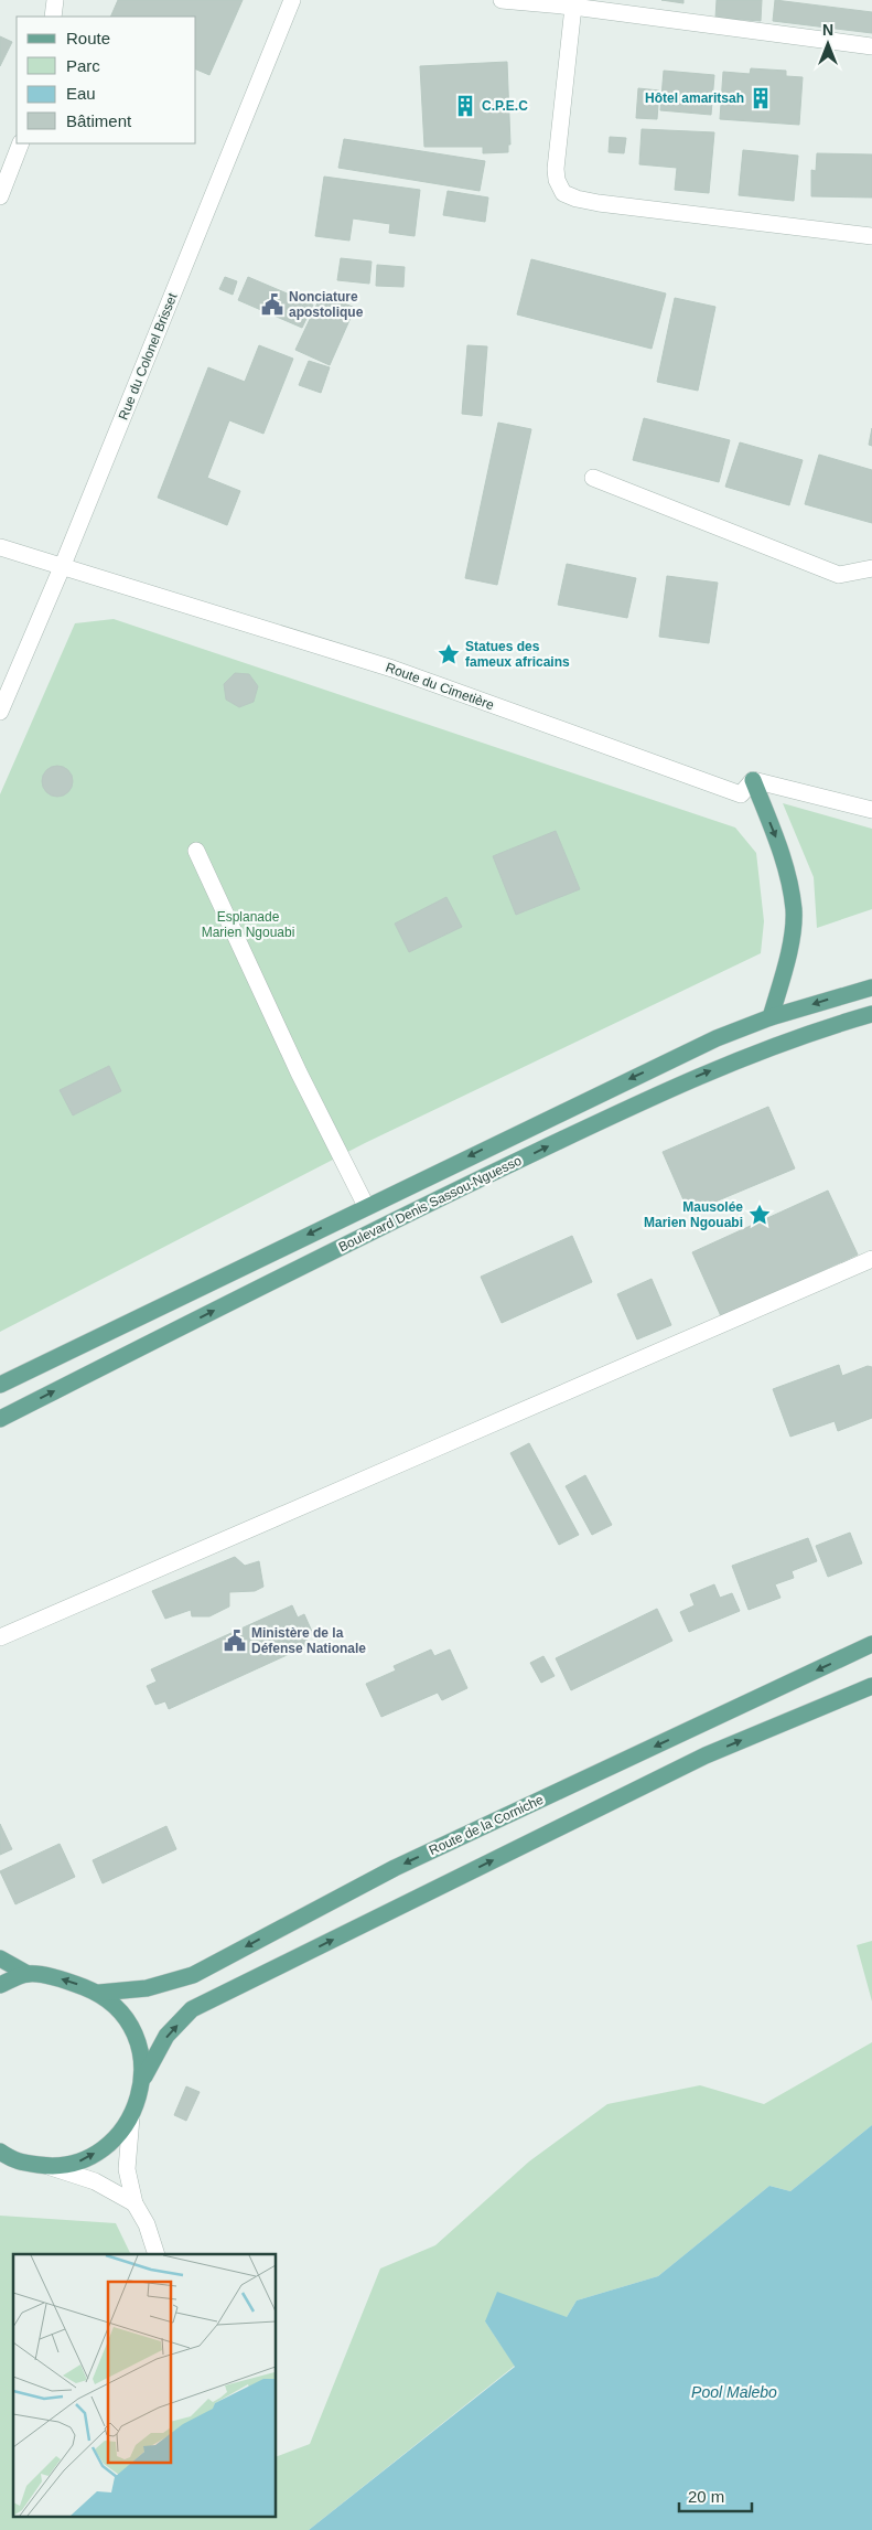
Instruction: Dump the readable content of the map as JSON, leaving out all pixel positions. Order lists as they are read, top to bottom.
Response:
{
  "streets": {
    "main road": ["Boulevard Denis Sassou-Nguesso", "Route de la Corniche"],
    "street": ["Rue du Colonel Brisset", "Route du Cimetière"]
  },
  "crossings": [
    ["Rue du Colonel Brisset", "Route du Cimetière"]
  ],
  "water": ["Pool Malebo"],
  "parks": ["Esplanade Marien Ngouabi"],
  "places": {
    "building": ["Hôtel amaritsah", "C.P.E.C"],
    "public building": ["Nonciature apostolique", "Ministère de la Défense Nationale"],
    "place": ["Statues des fameux africains", "Mausolée Marien Ngouabi"]
  },
  "legend": [
    "Route",
    "Parc",
    "Eau",
    "Bâtiment"
  ],
  "scale_bar": "20 m",
  "north": "top"
}
